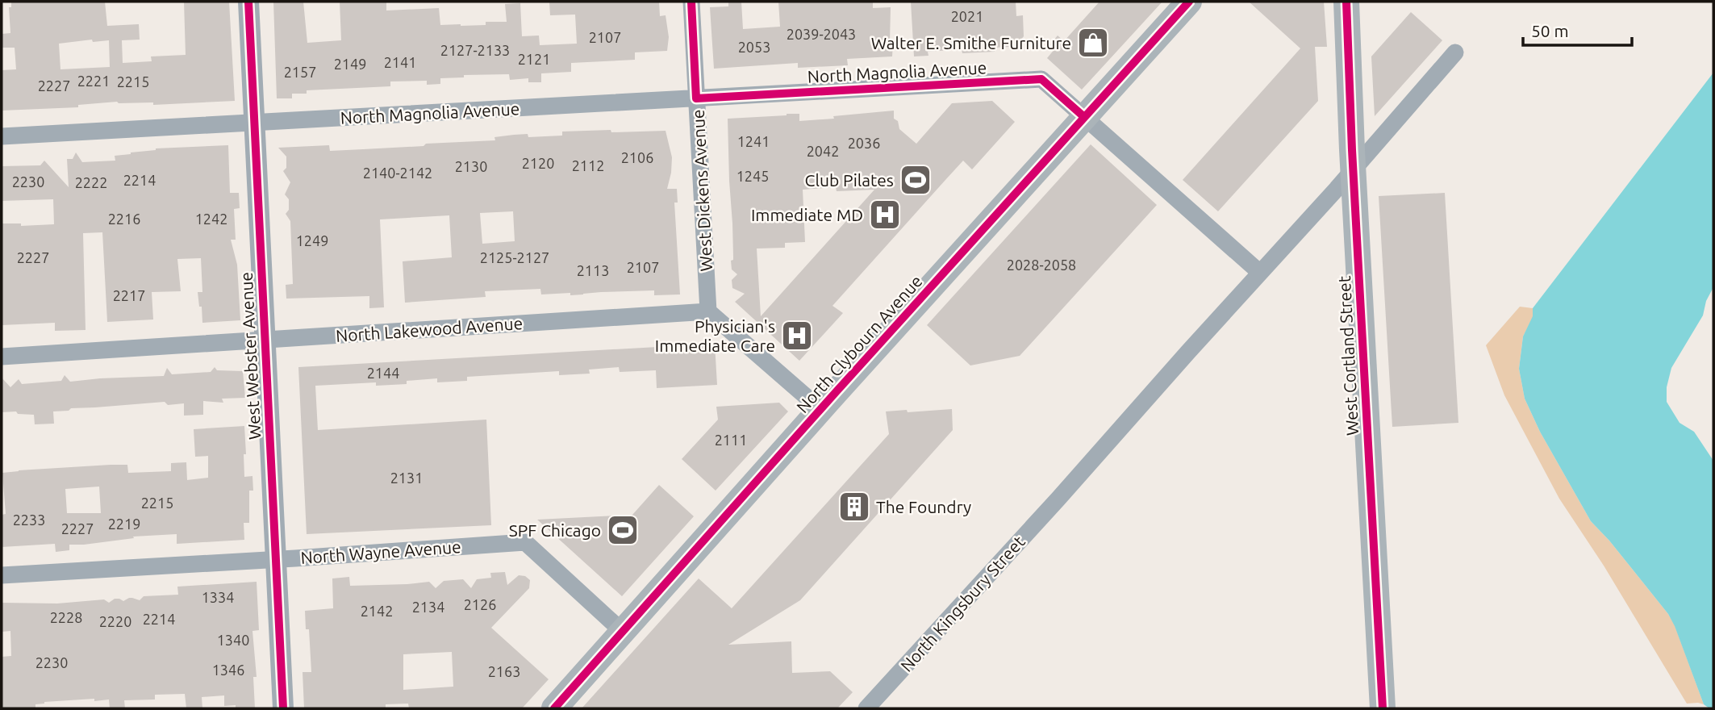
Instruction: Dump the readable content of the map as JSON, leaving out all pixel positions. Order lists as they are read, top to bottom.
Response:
{
  "streets": {
    "main road": ["North Clybourn Avenue", "West Cortland Street"],
    "street": [
      "North Magnolia Avenue",
      "West Dickens Avenue",
      "North Lakewood Avenue",
      "West Webster Avenue",
      "North Wayne Avenue",
      "North Kingsbury Street"
    ]
  },
  "crossings": [
    ["North Magnolia Avenue", "West Dickens Avenue"],
    ["North Magnolia Avenue", "North Clybourn Avenue"],
    ["North Magnolia Avenue", "West Webster Avenue"],
    ["North Magnolia Avenue", "North Kingsbury Street"],
    ["West Dickens Avenue", "North Lakewood Avenue"],
    ["North Lakewood Avenue", "West Webster Avenue"],
    ["North Clybourn Avenue", "North Wayne Avenue"],
    ["West Webster Avenue", "North Wayne Avenue"],
    ["West Cortland Street", "North Kingsbury Street"]
  ],
  "places": {
    "shop": ["Walter E. Smithe Furniture"],
    "sports": ["Club Pilates", "SPF Chicago"],
    "hospital": ["Immediate MD", "Physician's Immediate Care"],
    "building": ["The Foundry"]
  },
  "house_numbers": [
    "2021",
    "2039-2043",
    "2107",
    "2053",
    "2127-2133",
    "2121",
    "2141",
    "2149",
    "2157",
    "2221",
    "2215",
    "2227",
    "1241",
    "2036",
    "2042",
    "2106",
    "2120",
    "2112",
    "2130",
    "2140-2142",
    "1245",
    "2214",
    "2230",
    "2222",
    "2216",
    "1242",
    "1249",
    "2227",
    "2125-2127",
    "2028-2058",
    "2107",
    "2113",
    "2217",
    "2144",
    "2111",
    "2131",
    "2215",
    "2233",
    "2219",
    "2227",
    "1334",
    "2126",
    "2134",
    "2142",
    "2228",
    "2214",
    "2220",
    "1340",
    "2230",
    "1346",
    "2163"
  ],
  "scale_bar": "50 m"
}
